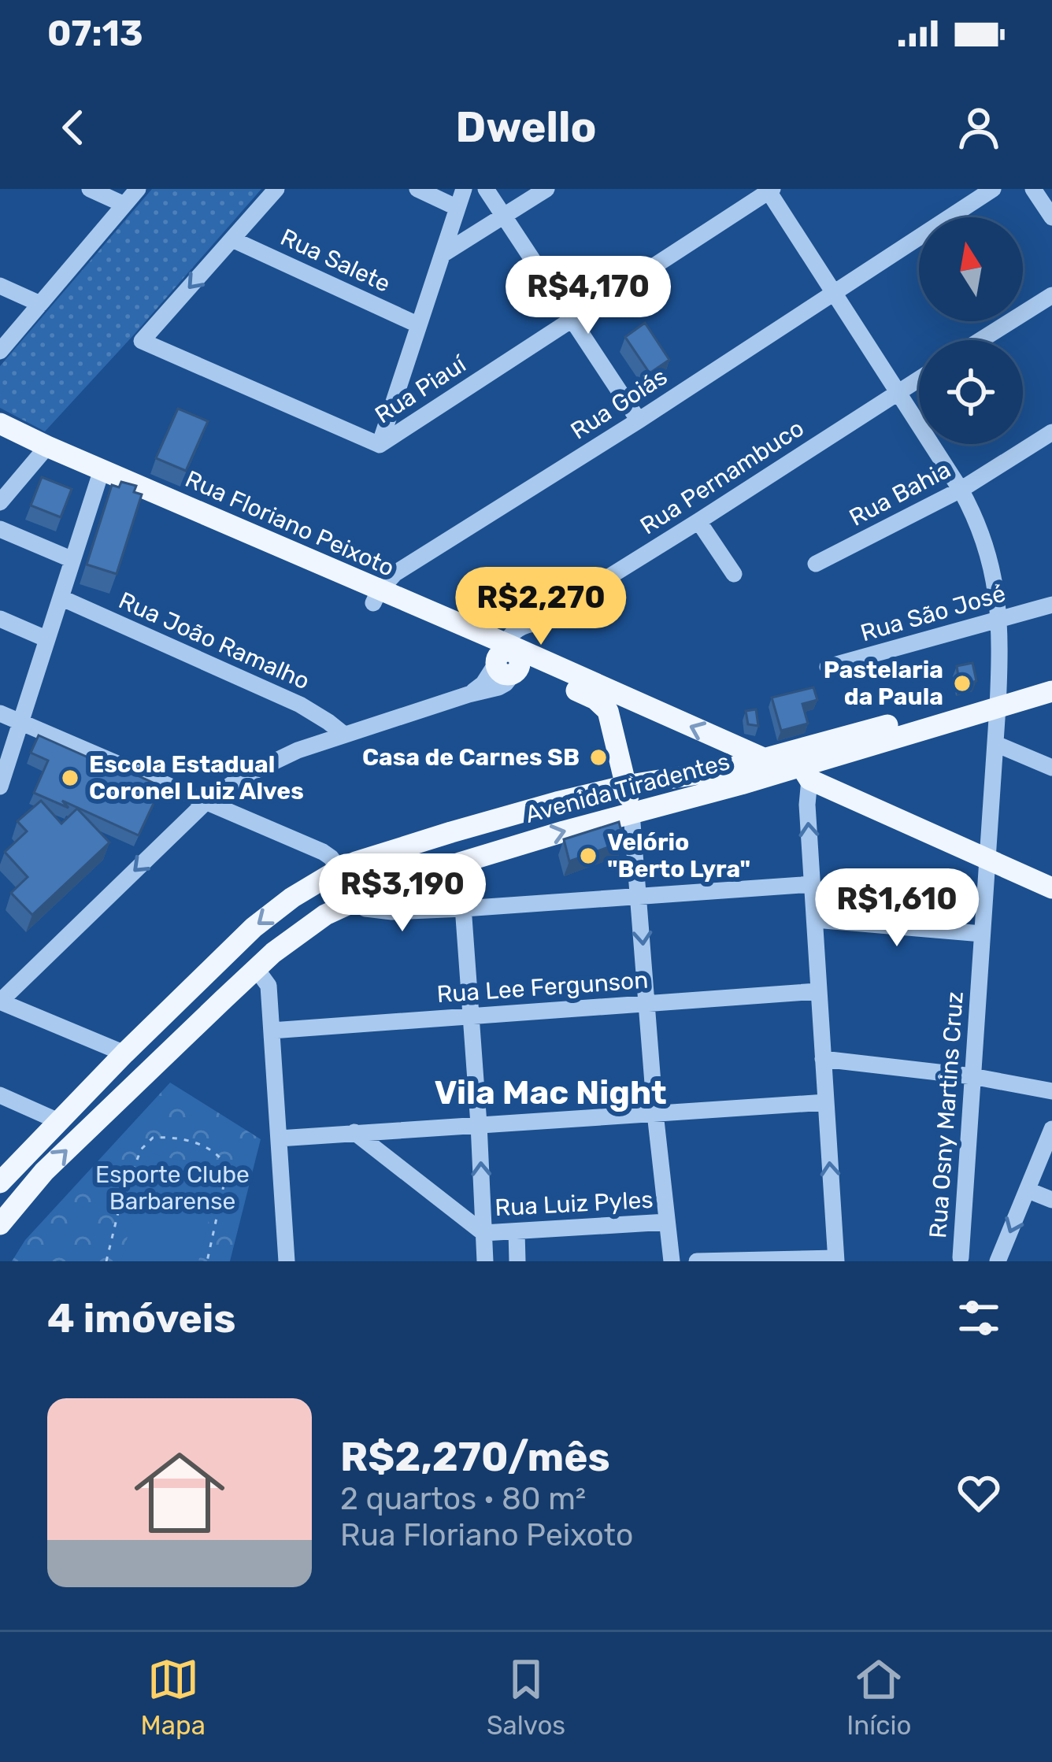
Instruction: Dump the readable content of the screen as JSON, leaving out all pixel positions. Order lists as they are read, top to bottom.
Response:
{
  "streets": {
    "main road": ["Rua Floriano Peixoto", "Avenida Tiradentes"],
    "street": [
      "Rua Salete",
      "Rua Piauí",
      "Rua Goiás",
      "Rua Pernambuco",
      "Rua Bahia",
      "Rua São José",
      "Rua João Ramalho",
      "Rua Lee Fergunson",
      "Rua Osny Martins Cruz",
      "Rua Luiz Pyles"
    ]
  },
  "crossings": [
    ["Rua Piauí", "Rua Osny Martins Cruz"],
    ["Rua Goiás", "Rua Floriano Peixoto"],
    ["Rua Goiás", "Rua Osny Martins Cruz"],
    ["Rua Pernambuco", "Rua Floriano Peixoto"],
    ["Rua Pernambuco", "Rua Osny Martins Cruz"],
    ["Rua Bahia", "Rua Osny Martins Cruz"],
    ["Rua Floriano Peixoto", "Avenida Tiradentes"],
    ["Rua São José", "Rua Osny Martins Cruz"],
    ["Avenida Tiradentes", "Rua Osny Martins Cruz"]
  ],
  "districts": ["Vila Mac Night"],
  "parks": ["Esporte Clube Barbarense"],
  "places": [
    "Pastelaria da Paula",
    "Casa de Carnes SB",
    "Escola Estadual Coronel Luiz Alves",
    "Velório \"Berto Lyra\""
  ],
  "north": "top",
  "page": {
    "status": "07:13",
    "header": "Dwello",
    "price": [
      "R$4,170",
      "R$2,270",
      "R$3,190",
      "R$1,610"
    ],
    "heading": "4 imóveis",
    "list": [
      {
        "name": "R$2,270/mês",
        "note": "2 quartos · 80 m² · Rua Floriano Peixoto"
      }
    ],
    "tabs": ["Mapa", "Salvos", "Início"]
  }
}
